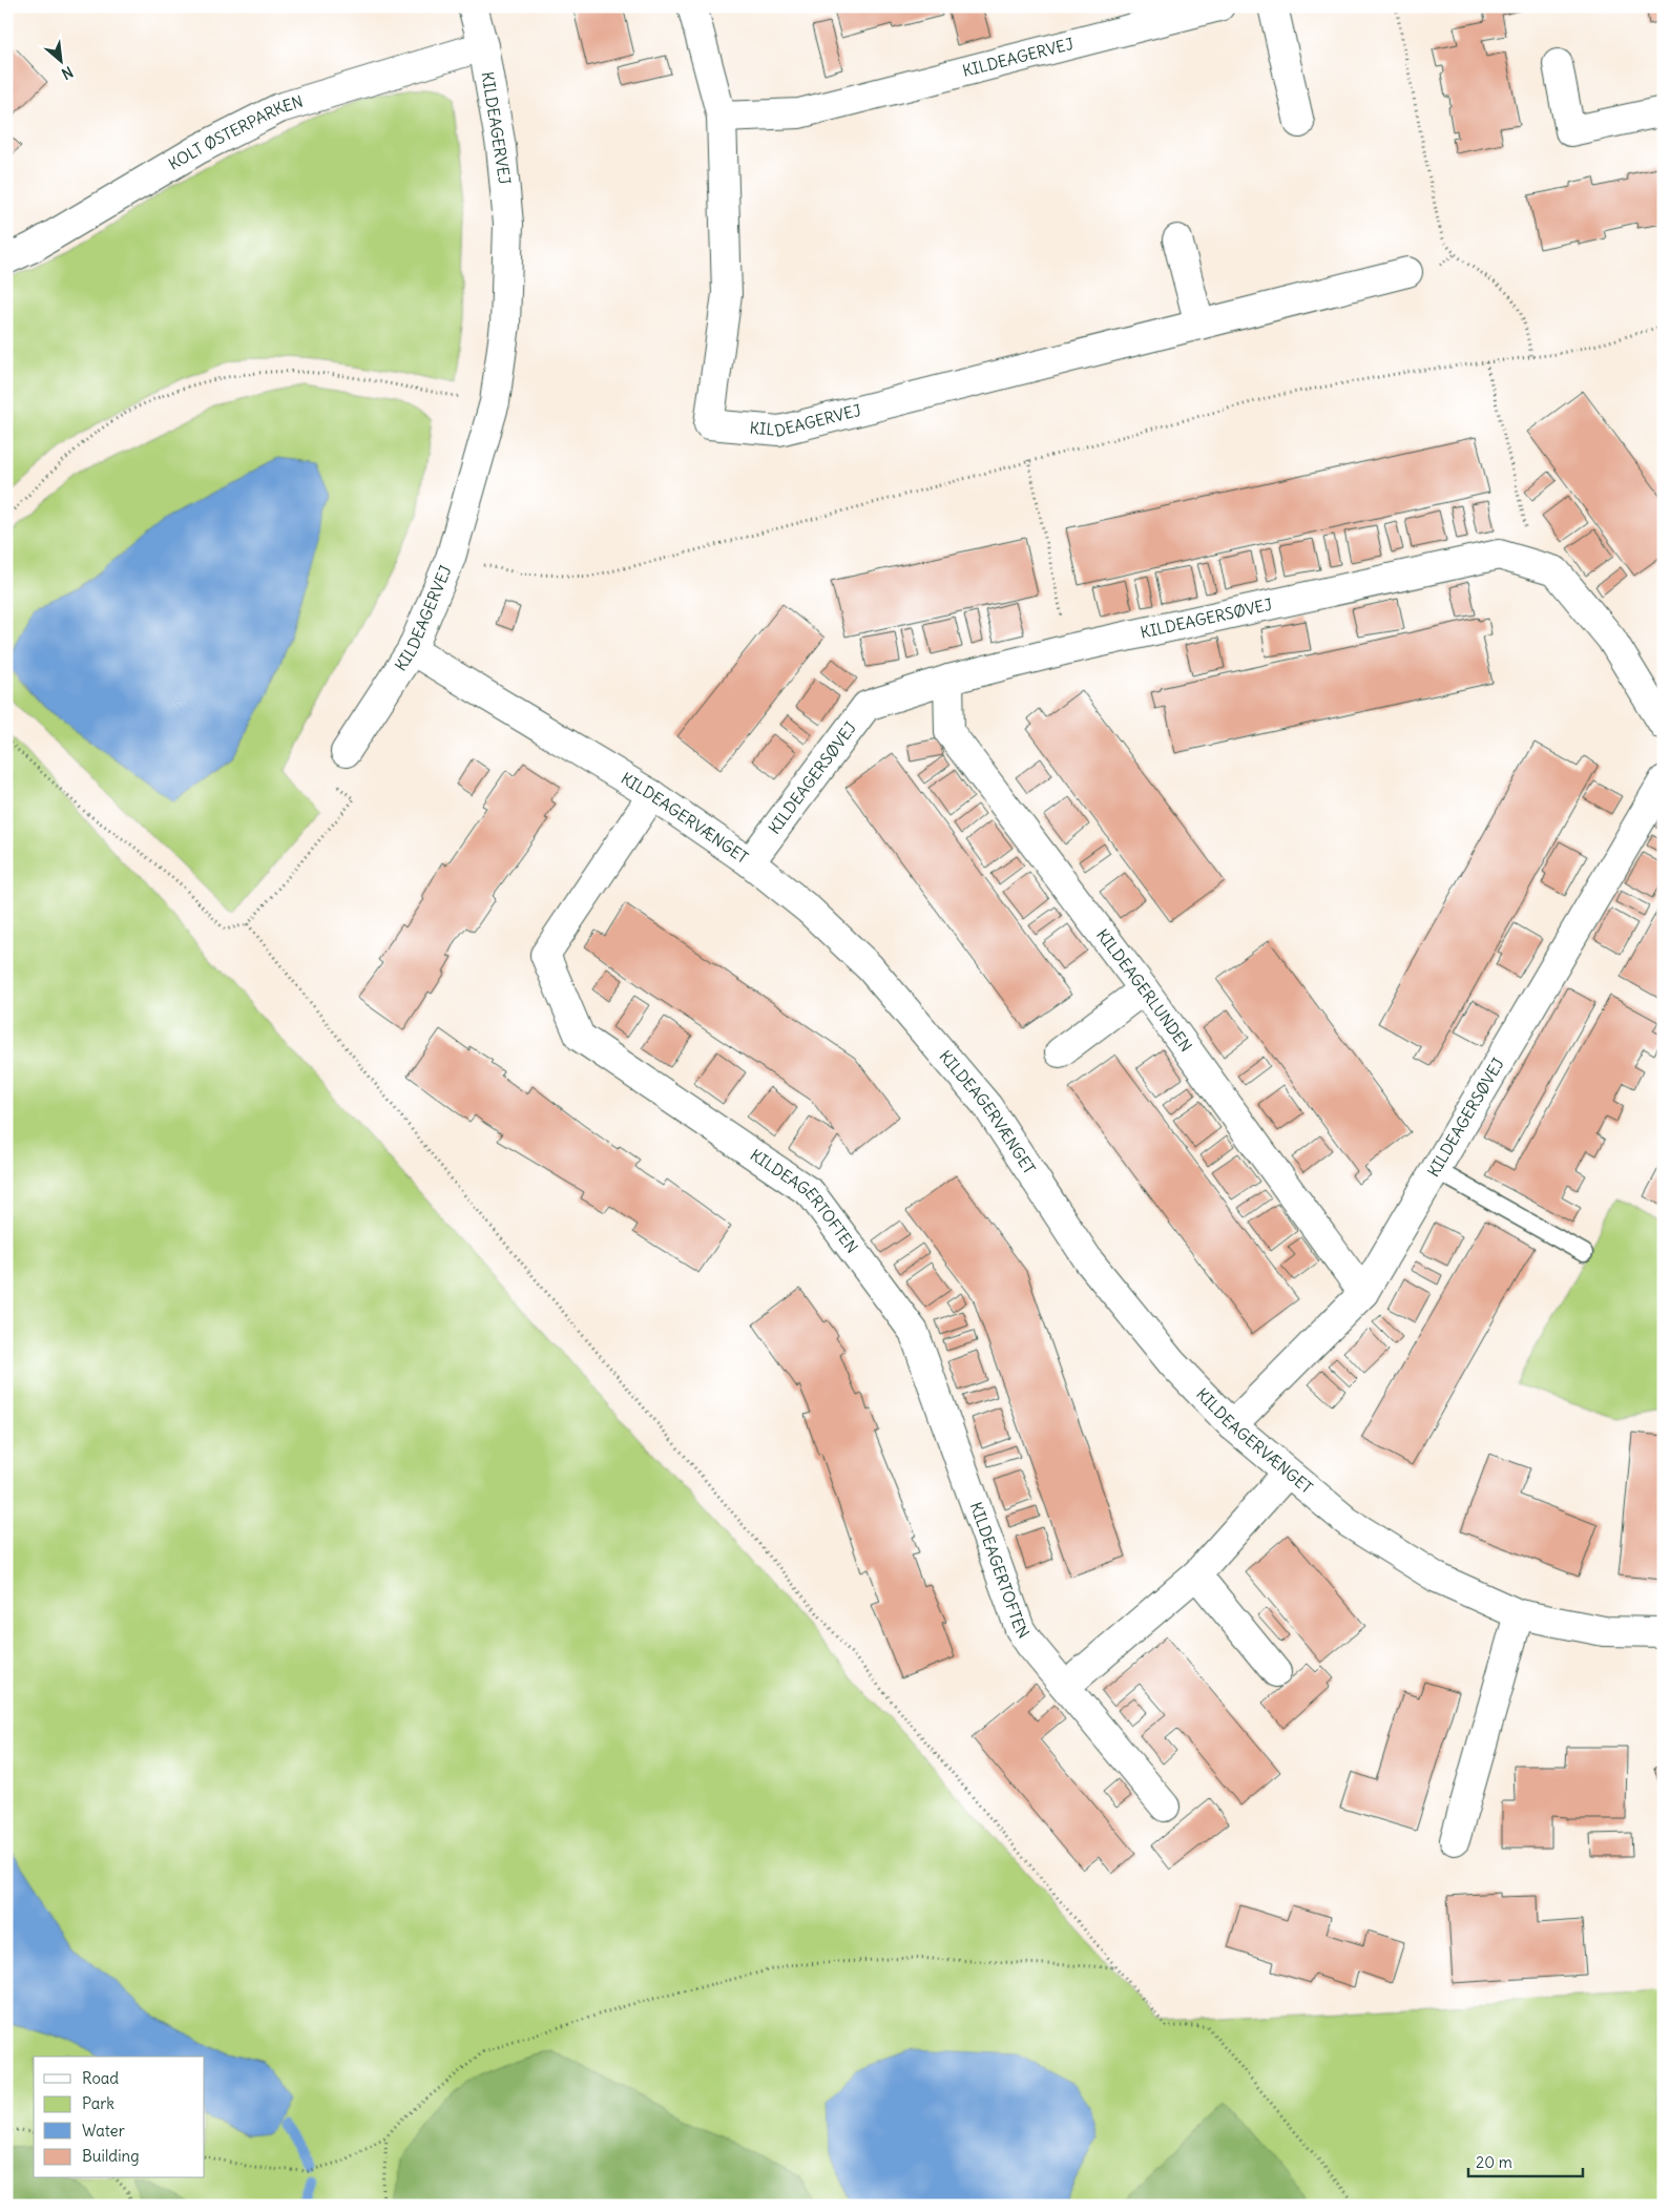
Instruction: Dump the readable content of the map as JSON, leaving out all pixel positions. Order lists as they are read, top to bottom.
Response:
{
  "streets": {
    "street": [
      "KILDEAGERVEJ",
      "KOLT ØSTERPARKEN",
      "KILDEAGERSØVEJ",
      "KILDEAGERVÆNGET",
      "KILDEAGERLUNDEN",
      "KILDEAGERTOFTEN"
    ]
  },
  "crossings": [
    ["KILDEAGERVEJ", "KOLT ØSTERPARKEN"],
    ["KILDEAGERVEJ", "KILDEAGERVÆNGET"],
    ["KILDEAGERSØVEJ", "KILDEAGERVÆNGET"],
    ["KILDEAGERSØVEJ", "KILDEAGERLUNDEN"],
    ["KILDEAGERVÆNGET", "KILDEAGERTOFTEN"]
  ],
  "legend": [
    "Road",
    "Park",
    "Water",
    "Building"
  ],
  "scale_bar": "20 m",
  "north": "bottom right"
}
